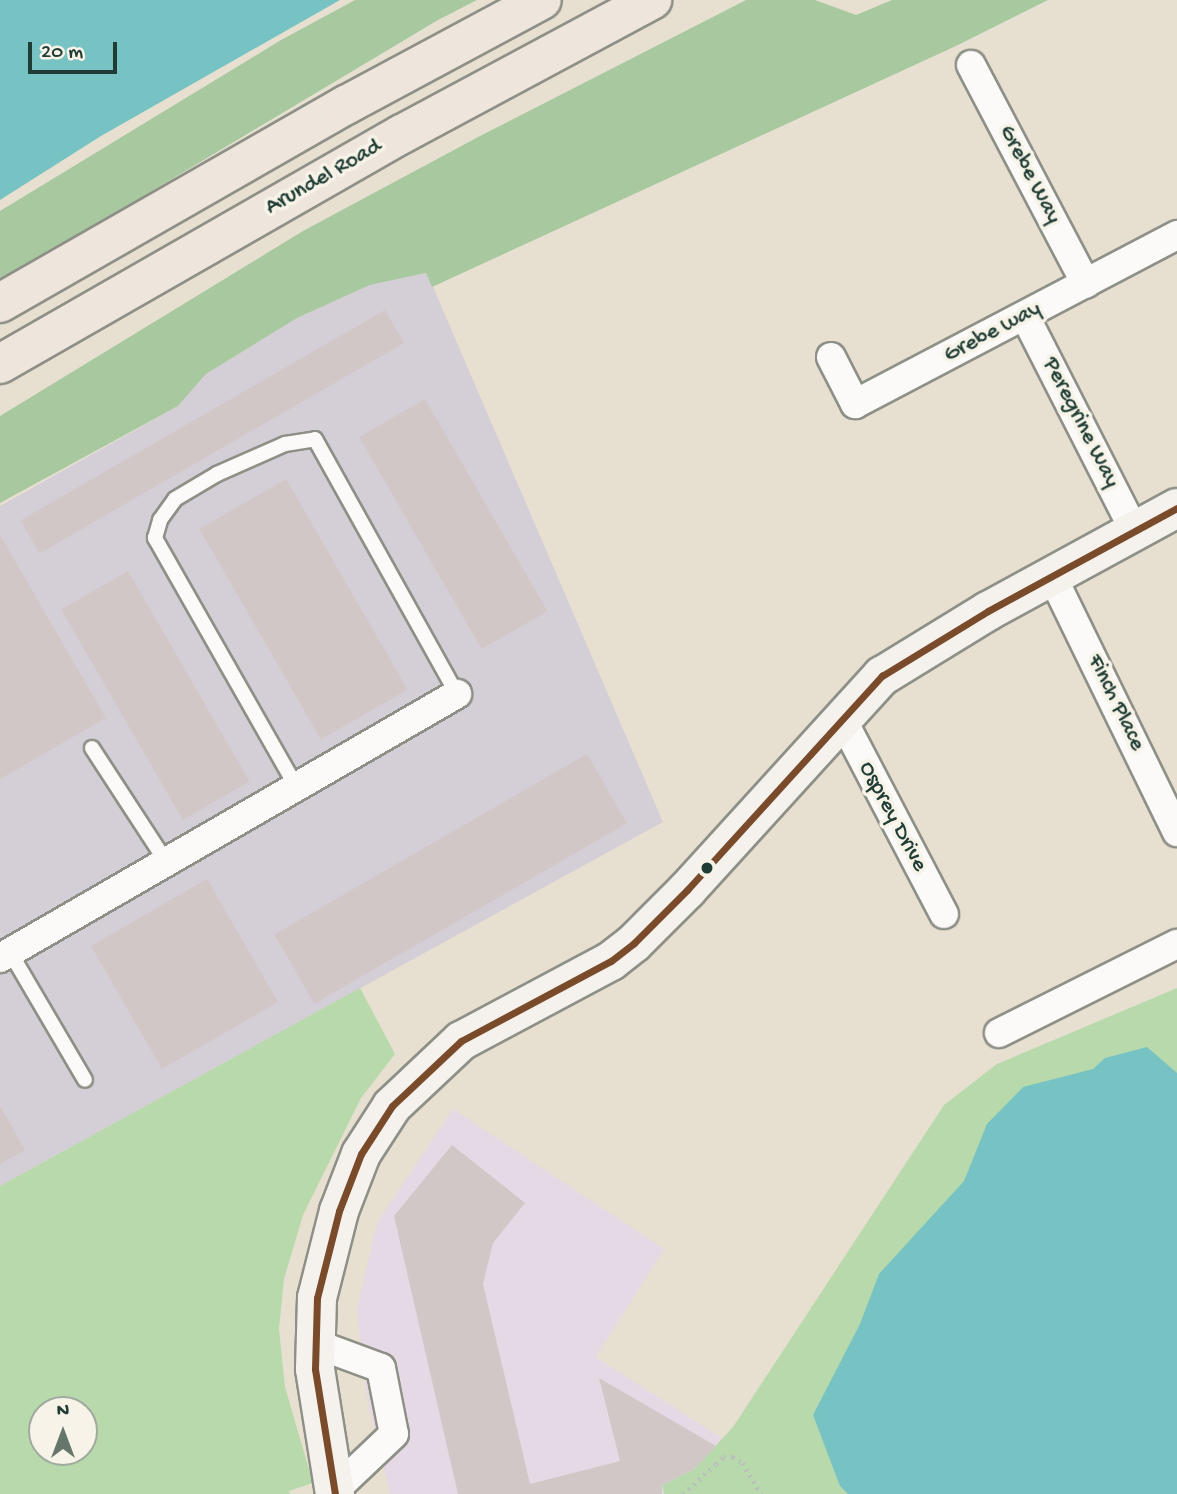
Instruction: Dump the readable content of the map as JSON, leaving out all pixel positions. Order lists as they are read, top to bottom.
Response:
{
  "streets": {
    "highway": ["Arundel Road"],
    "street": [
      "Grebe Way",
      "Grebe way",
      "Peregrine Way",
      "Finch Place",
      "Osprey Drive"
    ]
  },
  "crossings": [
    ["Grebe Way", "Grebe way"],
    ["Grebe way", "Peregrine Way"]
  ],
  "scale_bar": "20 m",
  "north": "top"
}
